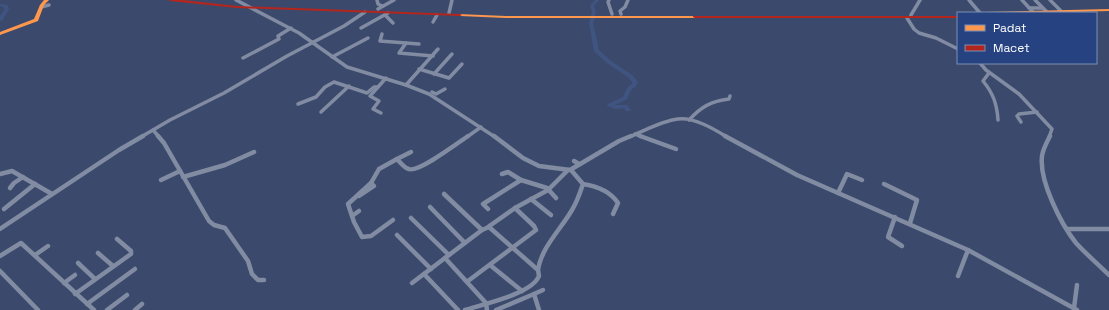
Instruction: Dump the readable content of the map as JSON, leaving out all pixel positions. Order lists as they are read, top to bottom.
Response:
{
  "legend": ["Padat", "Macet"]
}
